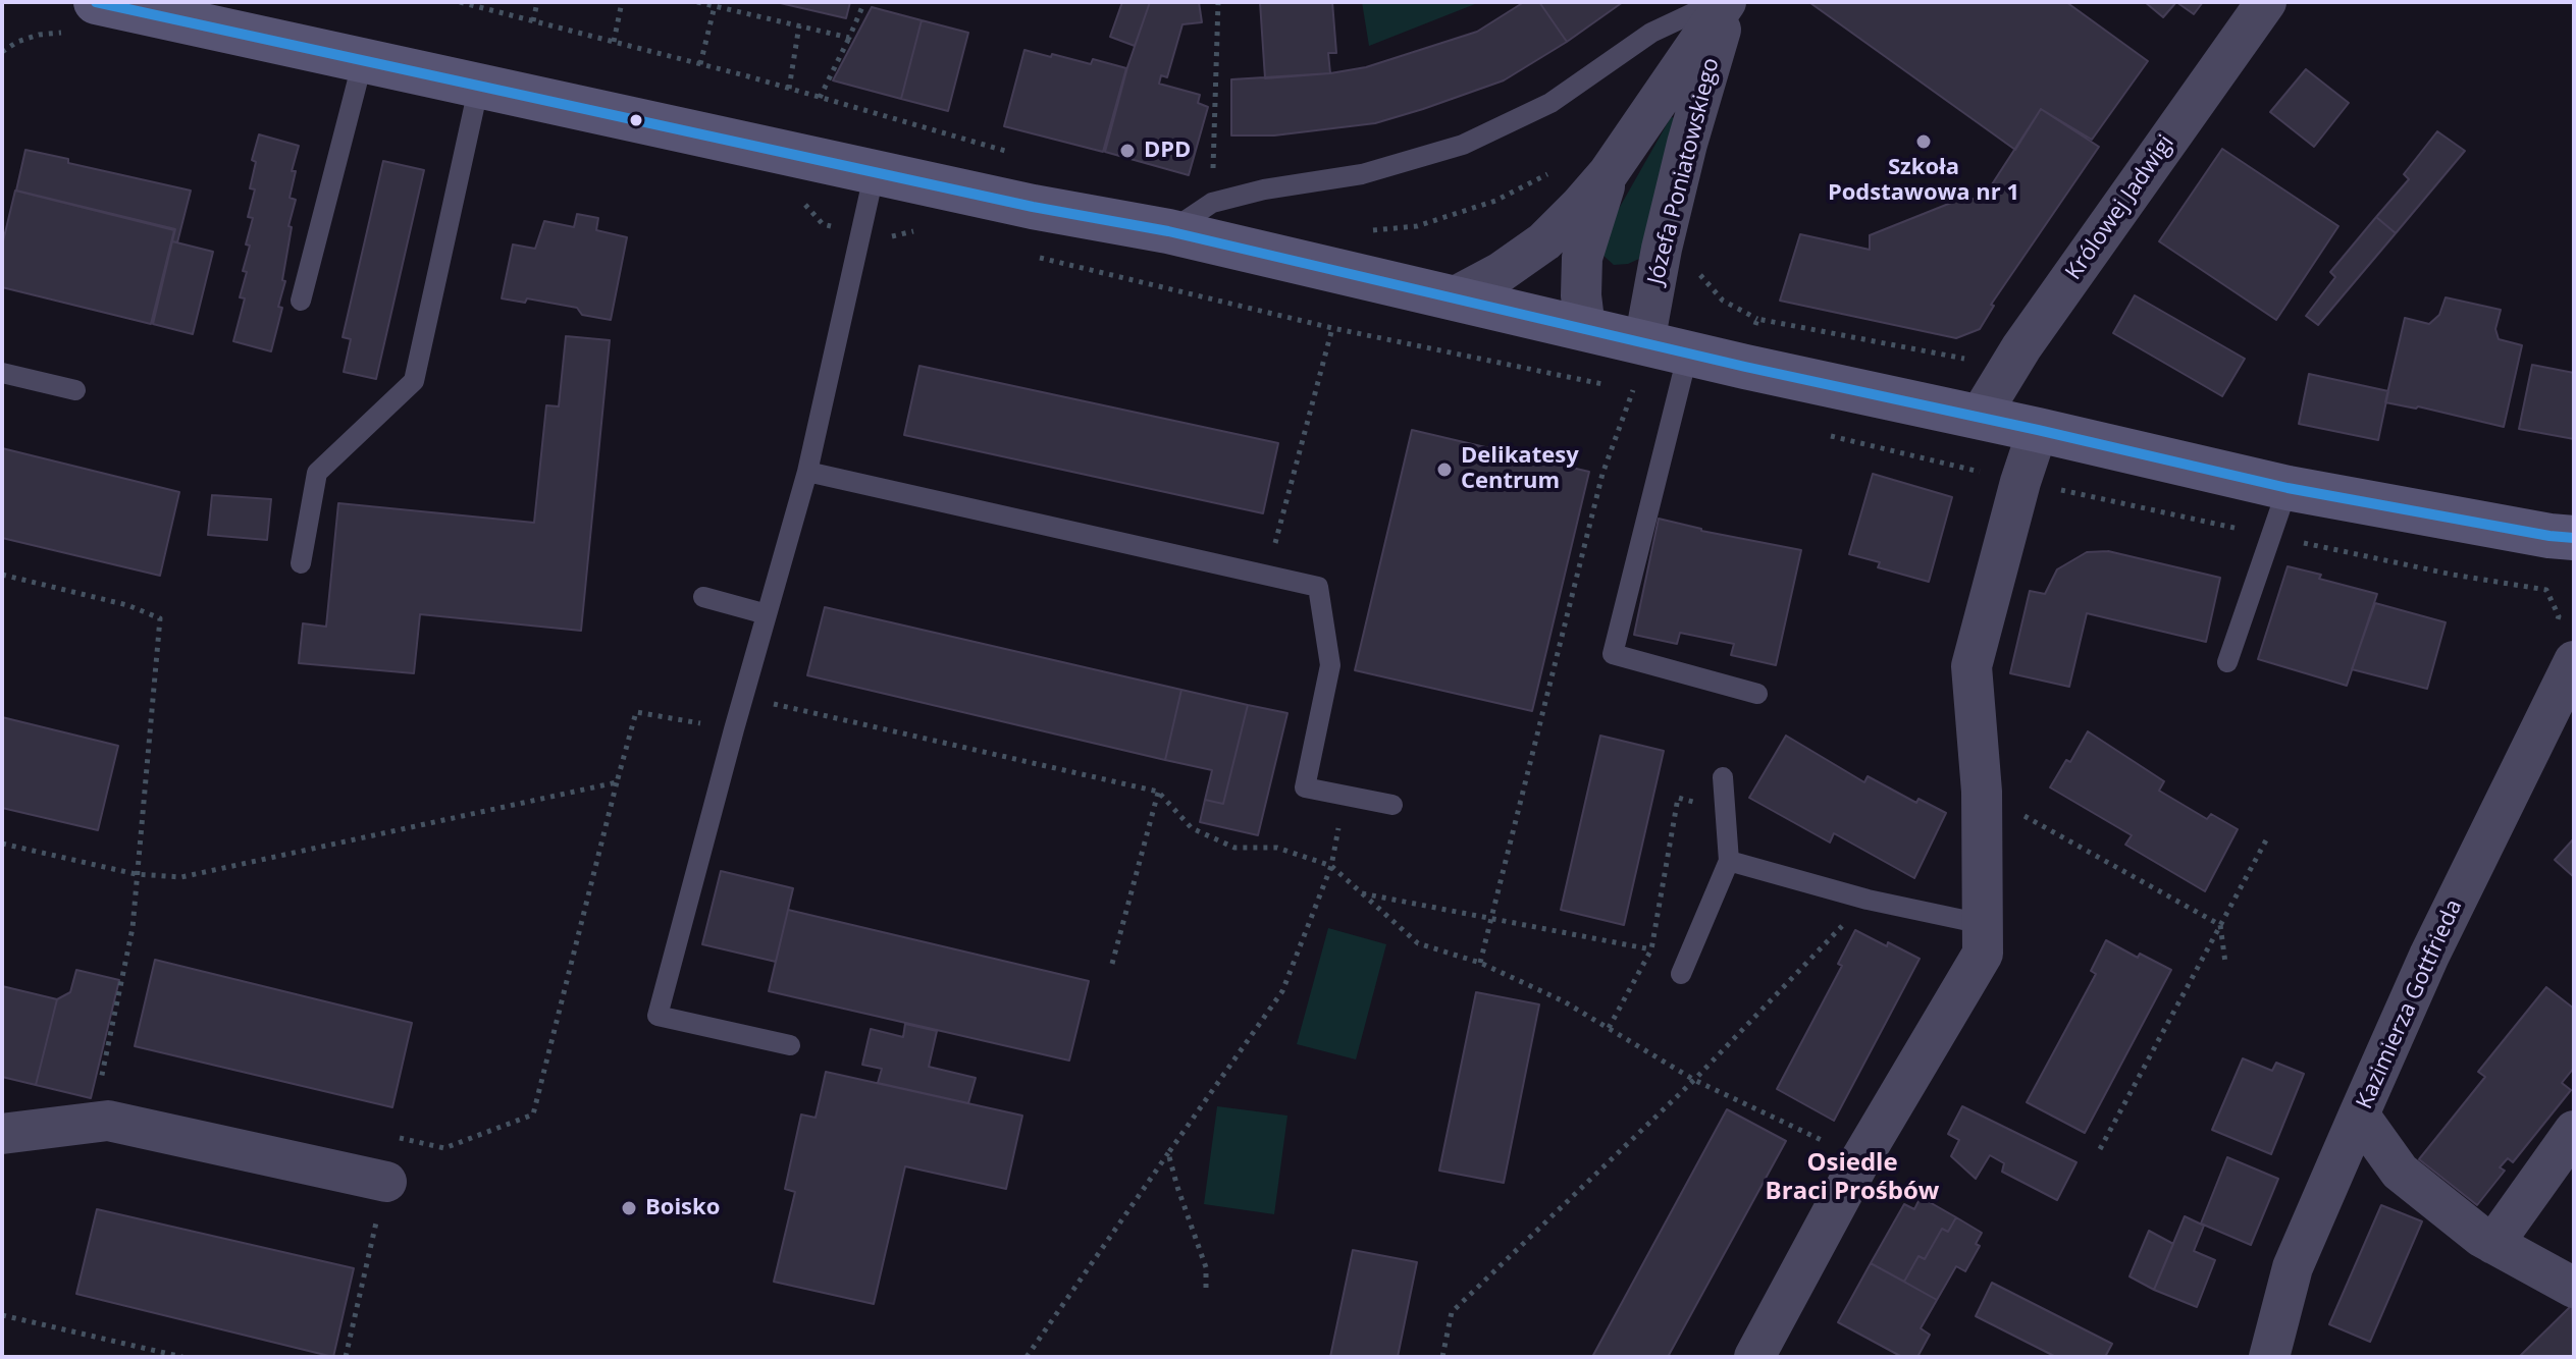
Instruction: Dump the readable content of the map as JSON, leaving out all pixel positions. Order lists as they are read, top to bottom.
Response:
{
  "streets": {
    "street": ["Józefa Poniatowskiego", "Królowej Jadwigi", "Kazimierza Gottfrieda"]
  },
  "districts": ["Osiedle Braci Prośbów"],
  "places": [
    "Szkoła Podstawowa nr 1",
    "DPD",
    "Delikatesy Centrum",
    "Boisko"
  ]
}
